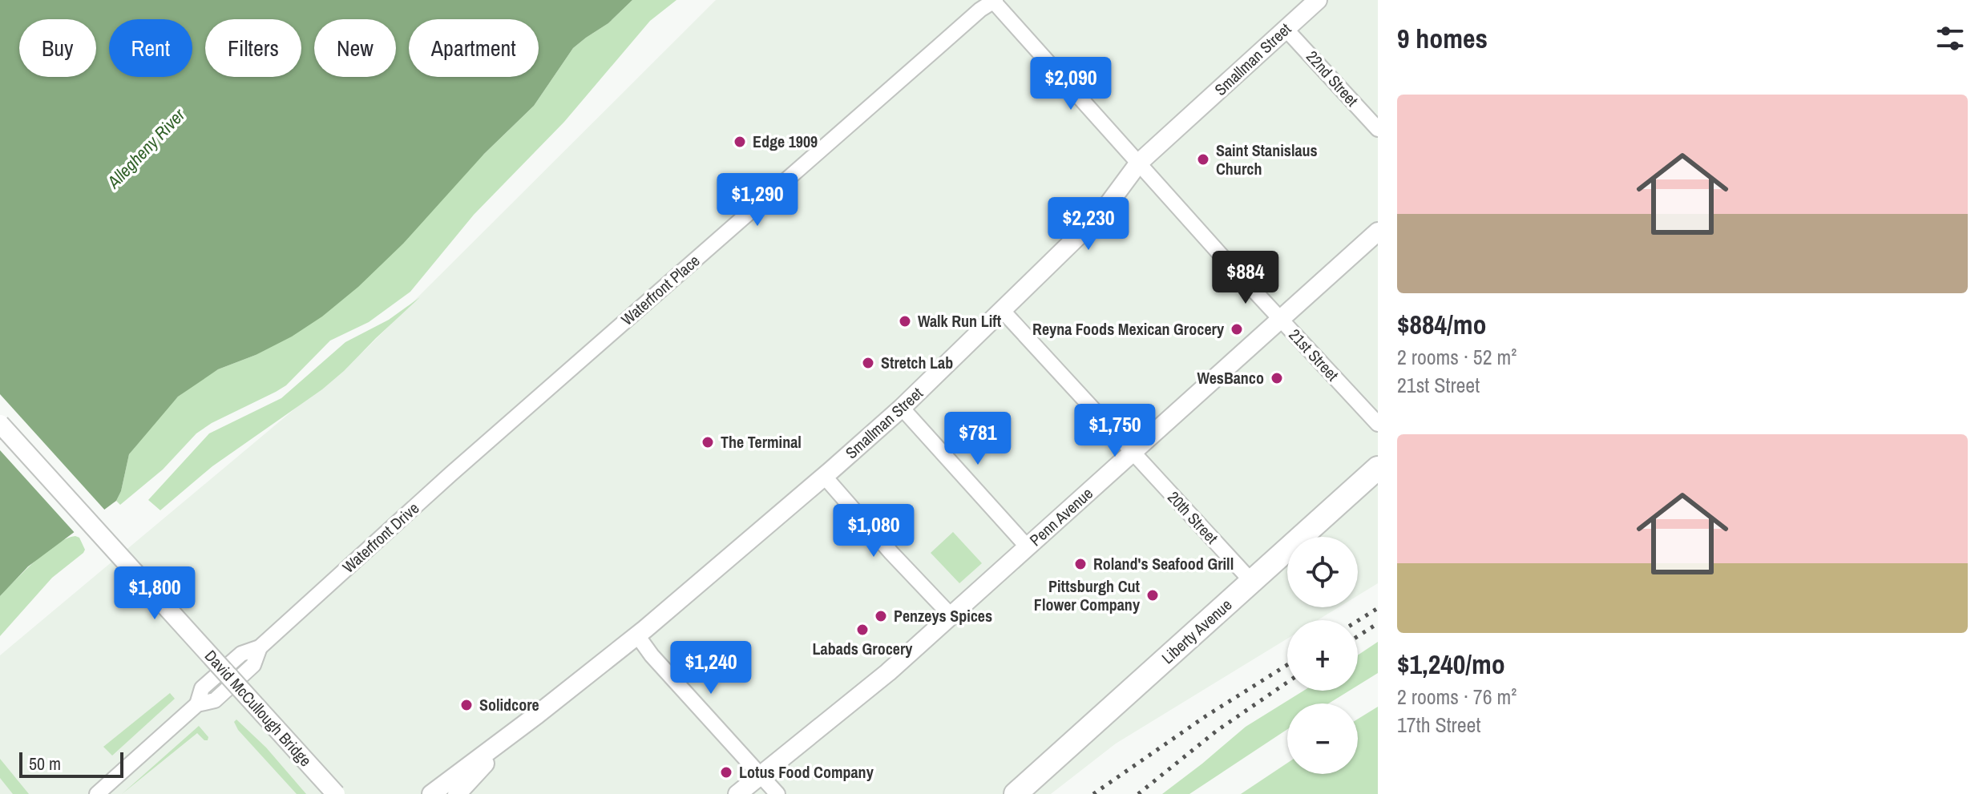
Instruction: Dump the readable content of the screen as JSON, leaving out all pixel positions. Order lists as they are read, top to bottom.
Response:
{
  "streets": {
    "main road": ["Liberty Avenue"],
    "street": [
      "Smallman Street",
      "22nd Street",
      "Waterfront Place",
      "21st Street",
      "Penn Avenue",
      "20th Street",
      "Waterfront Drive",
      "David McCullough Bridge"
    ]
  },
  "crossings": [
    ["Smallman Street", "22nd Street"],
    ["Smallman Street", "21st Street"],
    ["Smallman Street", "20th Street"],
    ["Waterfront Place", "21st Street"],
    ["Waterfront Place", "Waterfront Drive"],
    ["21st Street", "Penn Avenue"],
    ["Penn Avenue", "20th Street"],
    ["20th Street", "Liberty Avenue"]
  ],
  "water": ["Allegheny River"],
  "places": [
    "Edge 1909",
    "Saint Stanislaus Church",
    "Walk Run Lift",
    "Reyna Foods Mexican Grocery",
    "Stretch Lab",
    "WesBanco",
    "The Terminal",
    "Roland's Seafood Grill",
    "Pittsburgh Cut Flower Company",
    "Penzeys Spices",
    "Labads Grocery",
    "Solidcore",
    "Lotus Food Company"
  ],
  "scale_bar": "50 m",
  "page": {
    "heading": "9 homes",
    "chip": [
      "Buy",
      "Rent",
      "Filters",
      "New",
      "Apartment"
    ],
    "price": [
      "$2,090",
      "$1,290",
      "$2,230",
      "$884",
      "$1,750",
      "$781",
      "$1,080",
      "$1,800",
      "$1,240"
    ],
    "list": [
      {
        "name": "$884/mo",
        "note": "2 rooms · 52 m² · 21st Street"
      },
      {
        "name": "$1,240/mo",
        "note": "2 rooms · 76 m² · 17th Street"
      }
    ],
    "map_buttons": ["+", "−"],
    "scale": "50 m"
  }
}
